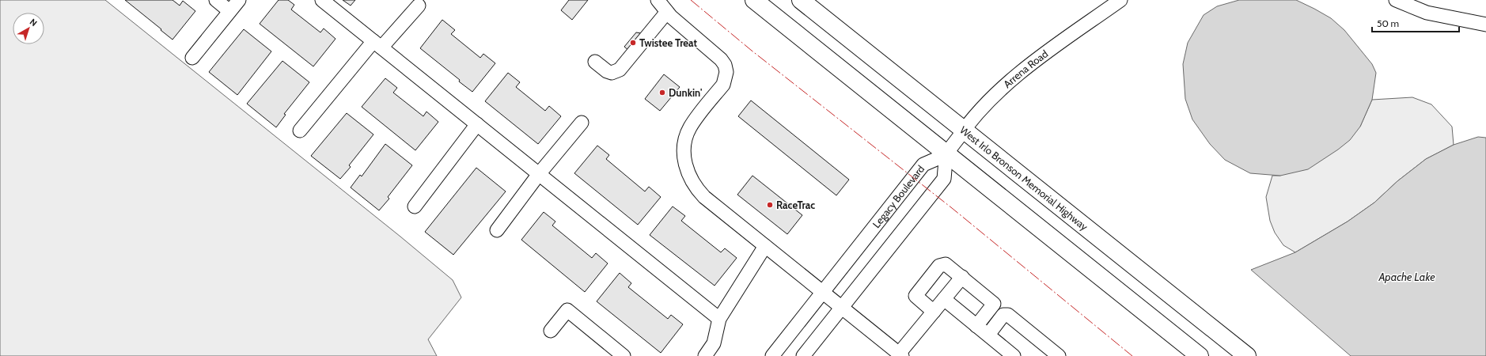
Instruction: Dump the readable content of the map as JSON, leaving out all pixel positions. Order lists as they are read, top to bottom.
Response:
{
  "streets": {
    "highway": ["West Irlo Bronson Memorial Highway"],
    "street": ["Arrena Road", "Legacy Boulevard"]
  },
  "crossings": [
    ["Arrena Road", "West Irlo Bronson Memorial Highway"],
    ["Arrena Road", "Legacy Boulevard"]
  ],
  "water": ["Apache Lake"],
  "places": ["Twistee Treat", "Dunkin'", "RaceTrac"],
  "scale_bar": "50 m",
  "north": "top right"
}
